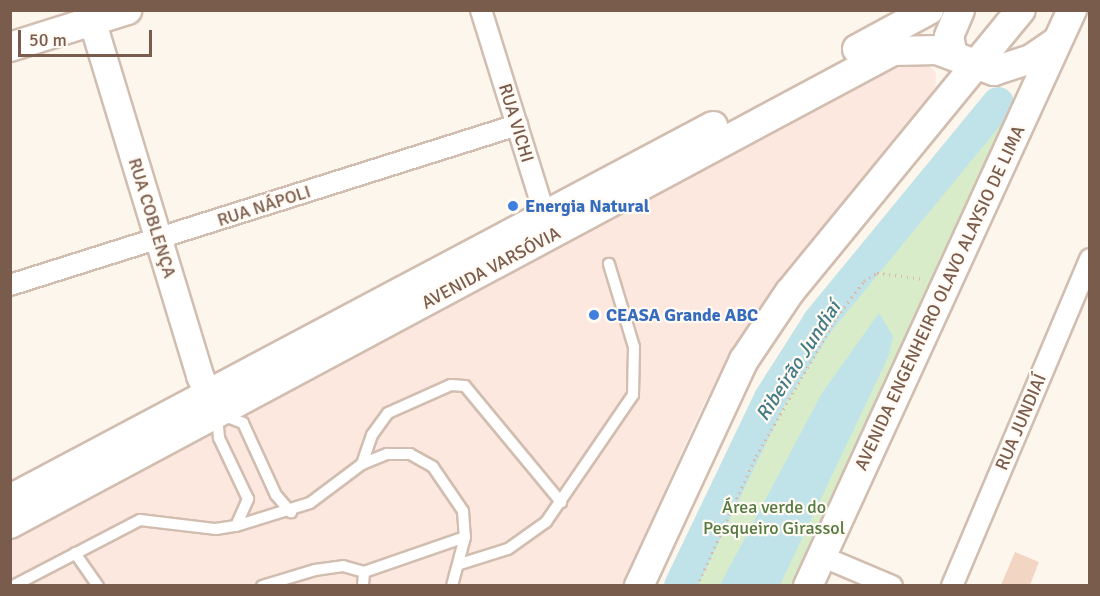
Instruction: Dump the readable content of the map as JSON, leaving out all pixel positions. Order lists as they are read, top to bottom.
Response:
{
  "streets": {
    "main road": ["AVENIDA VARSÓVIA", "AVENIDA ENGENHEIRO OLAVO ALAYSIO DE LIMA"],
    "street": [
      "RUA VICHI",
      "RUA NÁPOLI",
      "RUA COBLENÇA",
      "RUA JUNDIAÍ"
    ]
  },
  "crossings": [
    ["RUA VICHI", "RUA NÁPOLI"],
    ["RUA VICHI", "AVENIDA VARSÓVIA"],
    ["RUA NÁPOLI", "RUA COBLENÇA"],
    ["RUA COBLENÇA", "AVENIDA VARSÓVIA"],
    ["AVENIDA VARSÓVIA", "AVENIDA ENGENHEIRO OLAVO ALAYSIO DE LIMA"]
  ],
  "water": ["Ribeirão Jundiaí"],
  "parks": ["Área verde do Pesqueiro Girassol"],
  "places": ["Energia Natural", "CEASA Grande ABC"],
  "scale_bar": "50 m"
}
